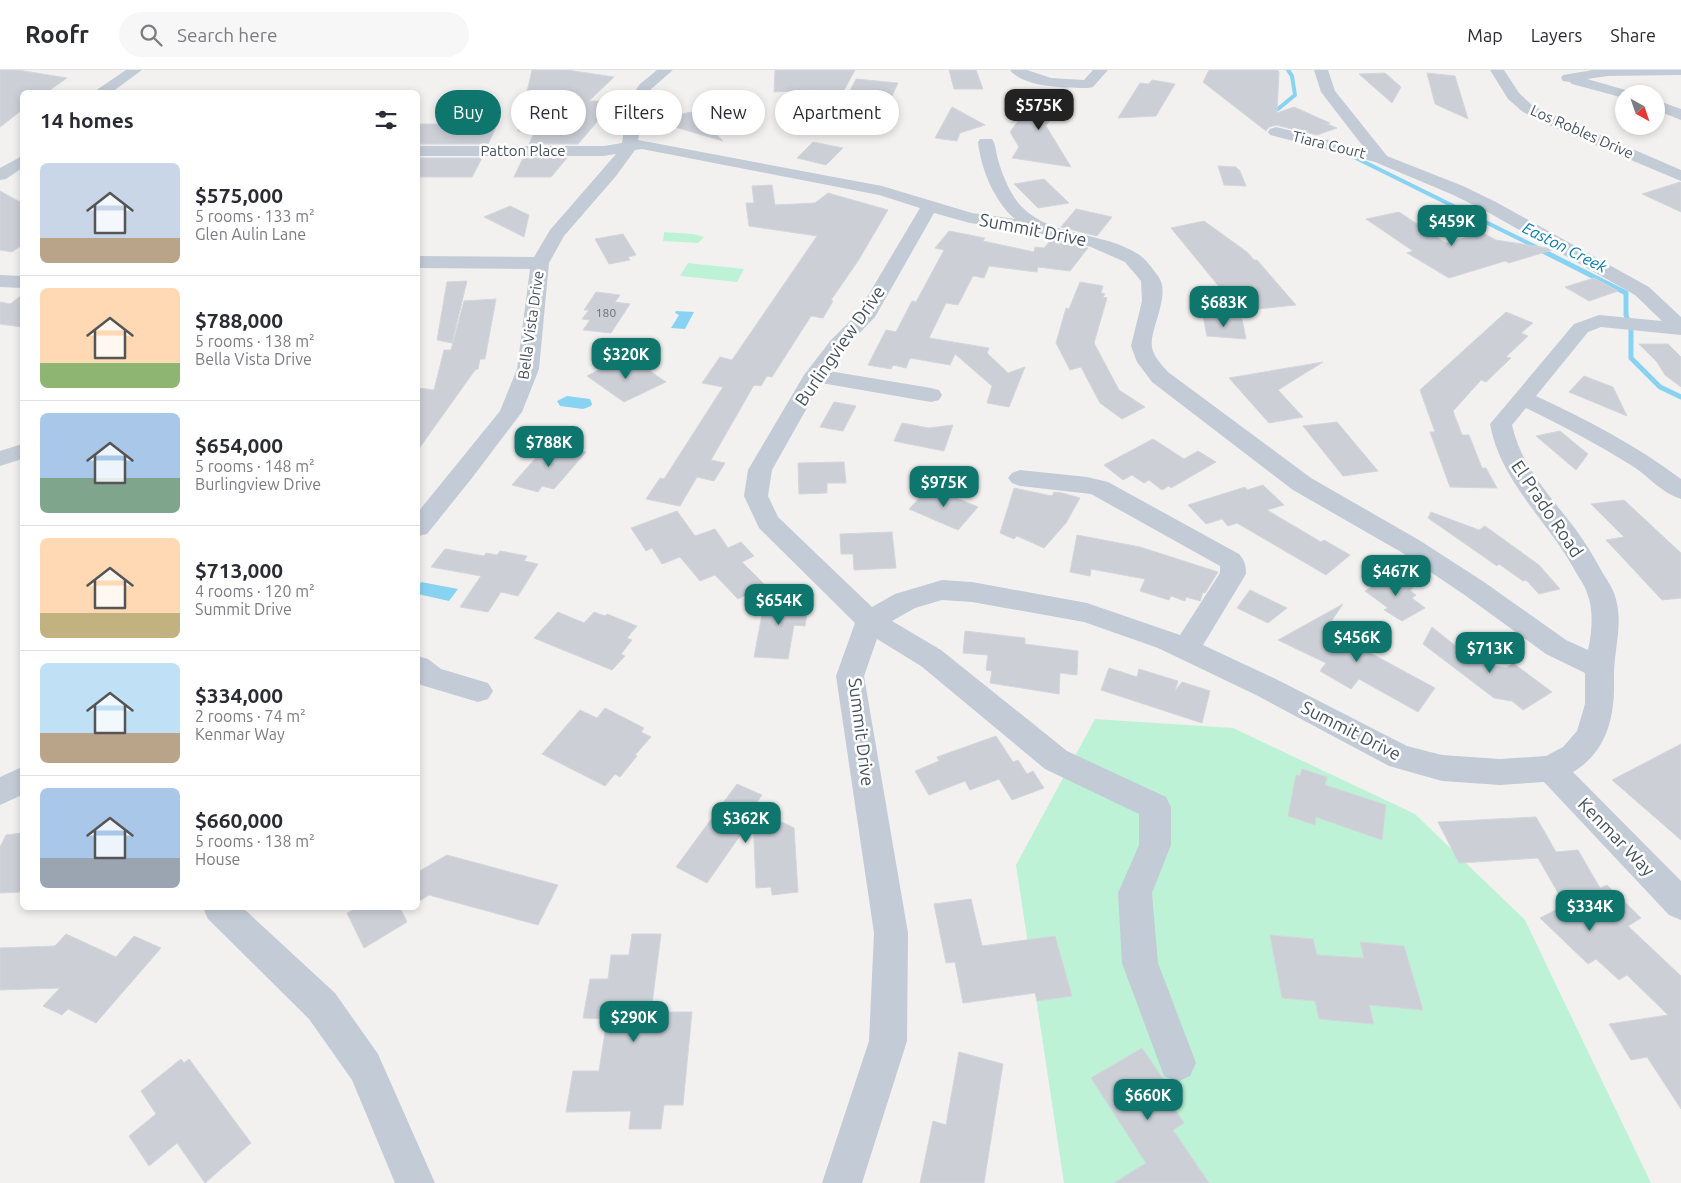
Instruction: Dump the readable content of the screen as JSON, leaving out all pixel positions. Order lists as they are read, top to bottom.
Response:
{
  "streets": {
    "street": [
      "Los Robles Drive",
      "Tiara Court",
      "Patton Place",
      "Summit Drive",
      "Bella Vista Drive",
      "Burlingview Drive",
      "El Prado Road",
      "Kenmar Way"
    ]
  },
  "crossings": [
    ["Tiara Court", "El Prado Road"],
    ["Patton Place", "Summit Drive"],
    ["Patton Place", "Bella Vista Drive"],
    ["Summit Drive", "Bella Vista Drive"],
    ["Summit Drive", "Burlingview Drive"],
    ["Summit Drive", "El Prado Road"],
    ["Summit Drive", "Kenmar Way"]
  ],
  "water": ["Easton Creek"],
  "house_numbers": ["180"],
  "north": "bottom right",
  "page": {
    "header": "Roofr",
    "search": "Search here",
    "nav": ["Map", "Layers", "Share"],
    "price": [
      "$575K",
      "$459K",
      "$683K",
      "$320K",
      "$788K",
      "$975K",
      "$467K",
      "$654K",
      "$456K",
      "$713K",
      "$362K",
      "$334K",
      "$290K",
      "$660K"
    ],
    "chip": [
      "Buy",
      "Rent",
      "Filters",
      "New",
      "Apartment"
    ],
    "heading": "14 homes",
    "list": [
      {
        "name": "$575,000",
        "note": "5 rooms · 133 m² · Glen Aulin Lane"
      },
      {
        "name": "$788,000",
        "note": "5 rooms · 138 m² · Bella Vista Drive"
      },
      {
        "name": "$654,000",
        "note": "5 rooms · 148 m² · Burlingview Drive"
      },
      {
        "name": "$713,000",
        "note": "4 rooms · 120 m² · Summit Drive"
      },
      {
        "name": "$334,000",
        "note": "2 rooms · 74 m² · Kenmar Way"
      },
      {
        "name": "$660,000",
        "note": "5 rooms · 138 m² · House"
      }
    ]
  }
}
